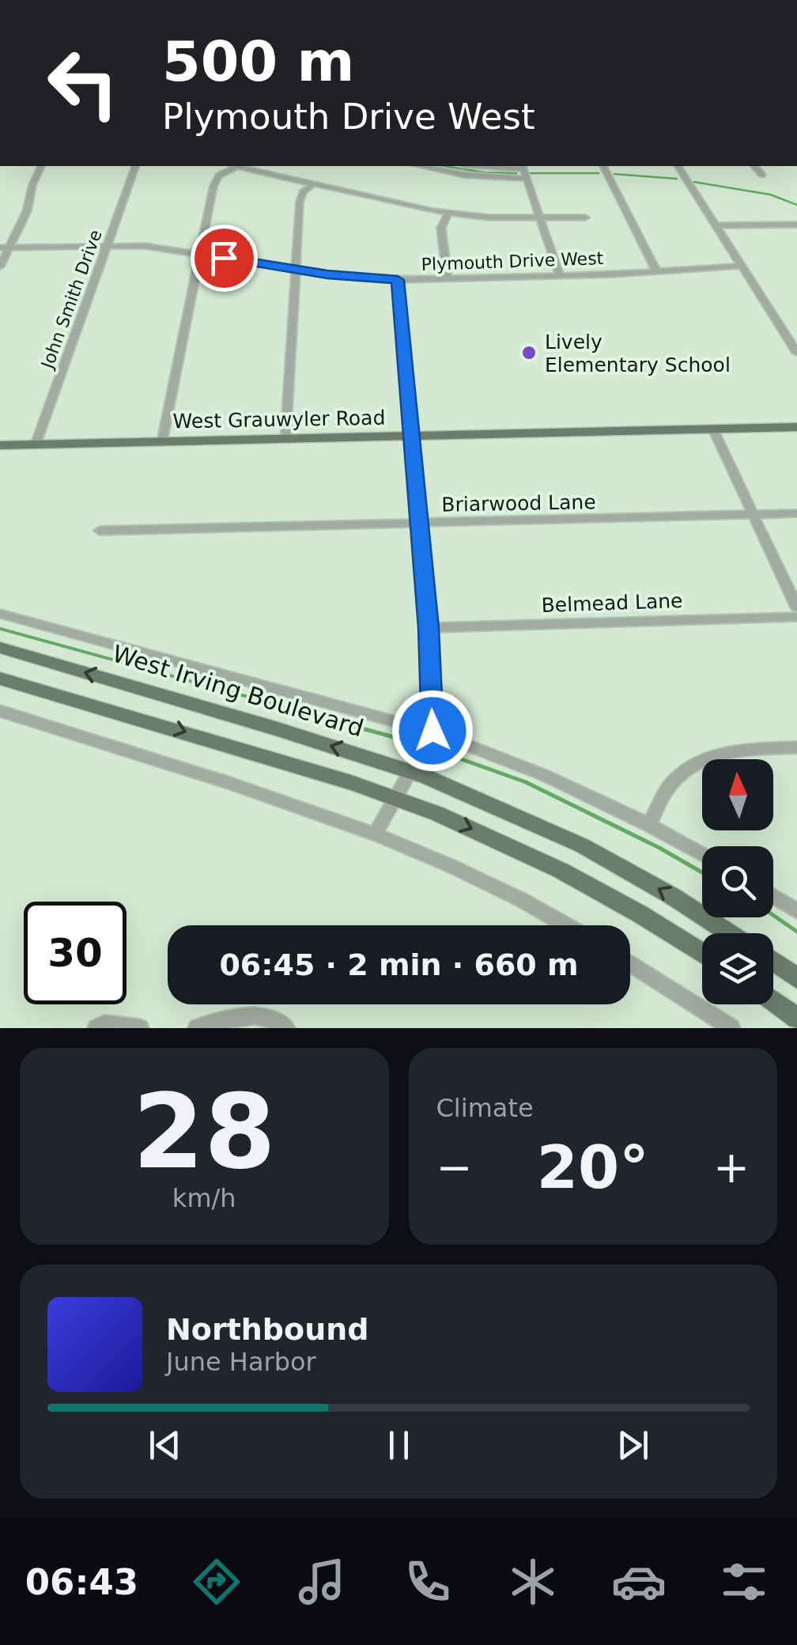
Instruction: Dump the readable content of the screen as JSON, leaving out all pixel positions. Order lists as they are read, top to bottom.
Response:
{
  "streets": {
    "main road": ["West Grauwyler Road", "West Irving Boulevard"],
    "street": [
      "Plymouth Drive West",
      "John Smith Drive",
      "Briarwood Lane",
      "Belmead Lane"
    ]
  },
  "crossings": [
    ["Plymouth Drive West", "John Smith Drive"],
    ["John Smith Drive", "West Grauwyler Road"]
  ],
  "places": ["Lively Elementary School"],
  "north": "top",
  "page": {
    "turn": ["500 m", "Plymouth Drive West"],
    "limit": "30",
    "trip": "06:45 · 2 min · 660 m",
    "tile": [
      ["28", "km/h"],
      "Climate"
    ],
    "heat": ["−", "20°", "+"],
    "song": ["Northbound", "June Harbor"],
    "tabs": "06:43"
  }
}
